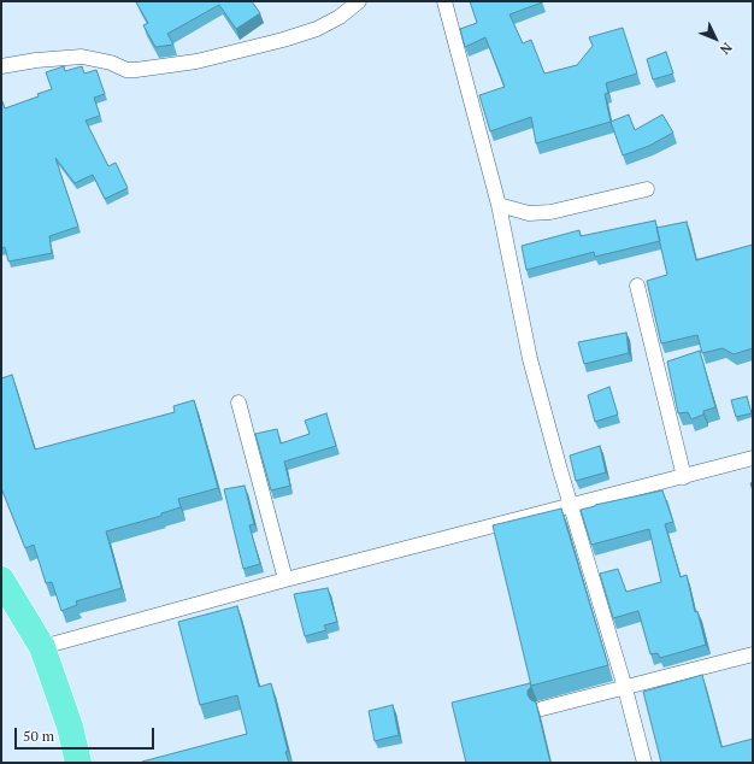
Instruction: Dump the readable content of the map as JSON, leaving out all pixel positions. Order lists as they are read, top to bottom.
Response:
{
  "scale_bar": "50 m",
  "north": "bottom right"
}
